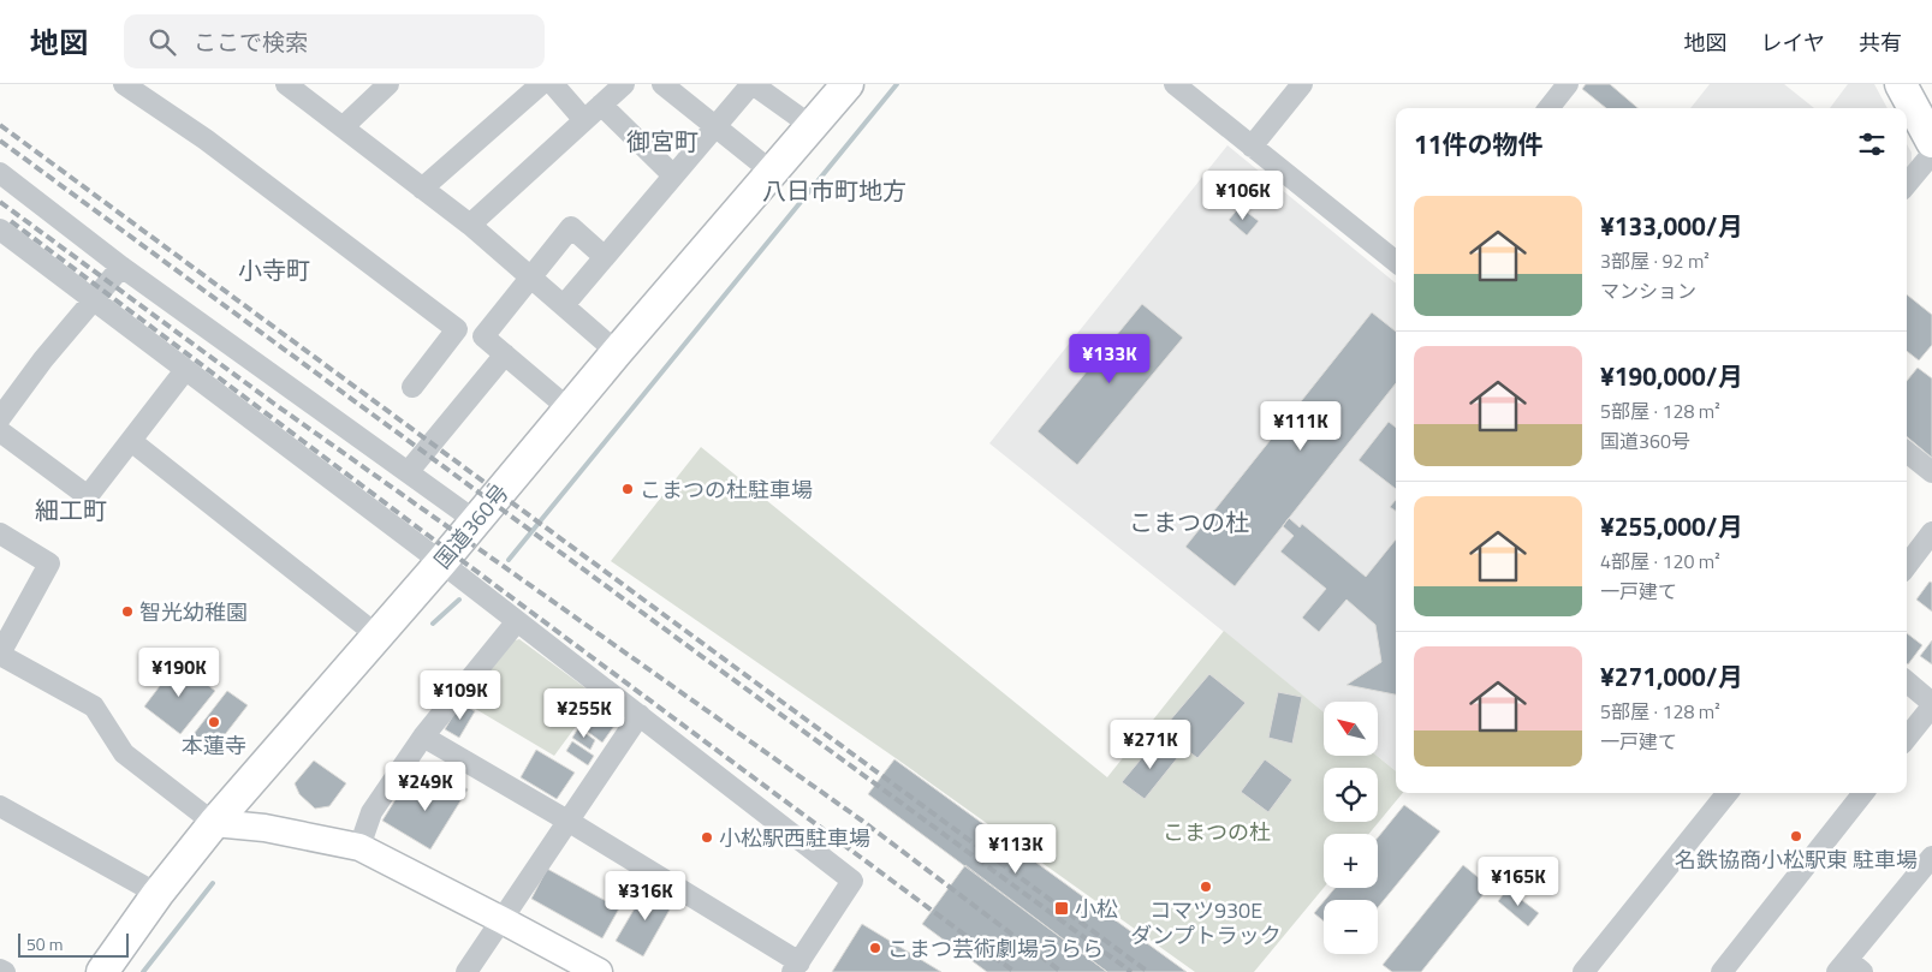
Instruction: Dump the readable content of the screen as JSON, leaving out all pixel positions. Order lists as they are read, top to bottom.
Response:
{
  "streets": {
    "highway": ["国道360号"]
  },
  "districts": [
    "御宮町",
    "八日市町地方",
    "小寺町",
    "細工町",
    "こまつの杜"
  ],
  "parks": ["こまつの杜"],
  "places": {
    "other": [
      "こまつの杜駐車場",
      "智光幼稚園",
      "本蓮寺",
      "名鉄協商小松駅東 駐車場",
      "小松駅西駐車場",
      "コマツ930E ダンプトラック",
      "こまつ芸術劇場うらら"
    ],
    "transit": ["小松"]
  },
  "scale_bar": "50 m",
  "north": "top left",
  "page": {
    "header": "地図",
    "search": "ここで検索",
    "nav": ["地図", "レイヤ", "共有"],
    "heading": "11件の物件",
    "price": [
      "¥106K",
      "¥133K",
      "¥111K",
      "¥190K",
      "¥109K",
      "¥255K",
      "¥271K",
      "¥249K",
      "¥113K",
      "¥165K",
      "¥316K"
    ],
    "list": [
      {
        "name": "¥133,000/月",
        "note": "3部屋 · 92 m² · マンション"
      },
      {
        "name": "¥190,000/月",
        "note": "5部屋 · 128 m² · 国道360号"
      },
      {
        "name": "¥255,000/月",
        "note": "4部屋 · 120 m² · 一戸建て"
      },
      {
        "name": "¥271,000/月",
        "note": "5部屋 · 128 m² · 一戸建て"
      }
    ],
    "map_buttons": ["+", "−"],
    "scale": "50 m"
  }
}
